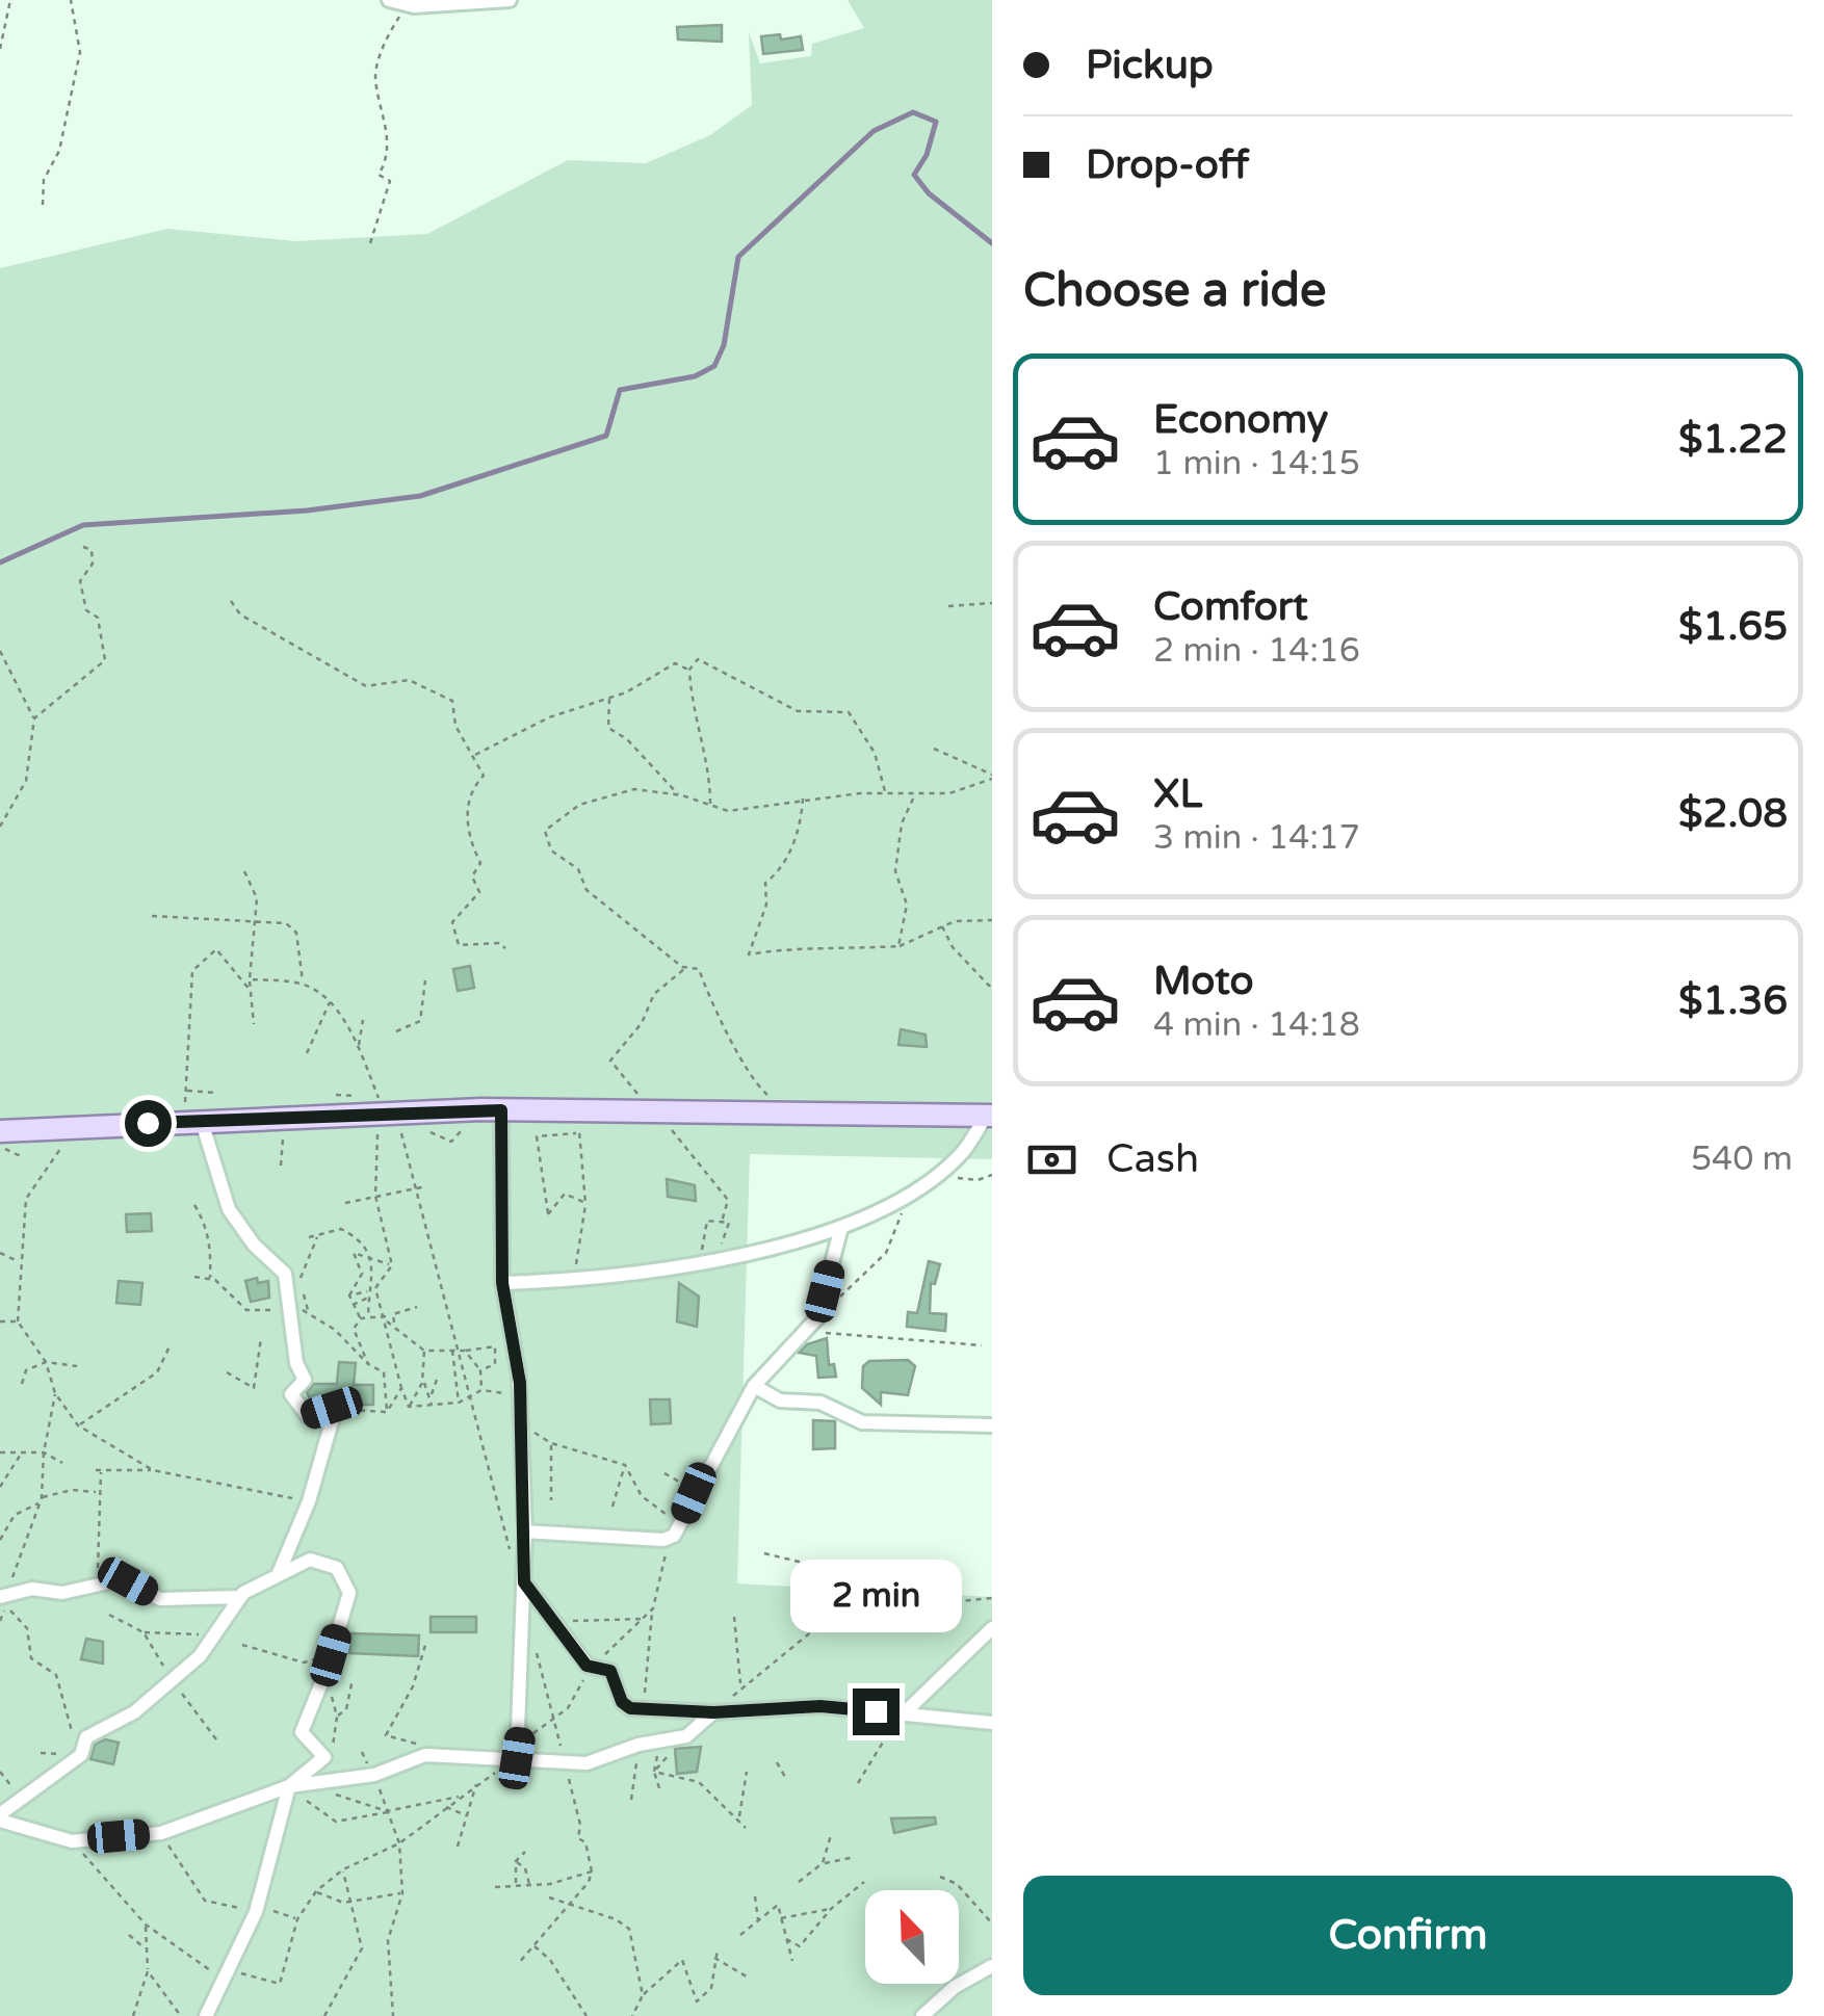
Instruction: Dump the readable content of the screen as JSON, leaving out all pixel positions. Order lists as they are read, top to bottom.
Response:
{
  "north": "top left",
  "page": {
    "banner": ["Pickup", "Drop-off"],
    "heading": "Choose a ride",
    "list": [
      {
        "name": "Economy",
        "note": "1 min · 14:15",
        "value": "$1.22"
      },
      {
        "name": "Comfort",
        "note": "2 min · 14:16",
        "value": "$1.65"
      },
      {
        "name": "XL",
        "note": "3 min · 14:17",
        "value": "$2.08"
      },
      {
        "name": "Moto",
        "note": "4 min · 14:18",
        "value": "$1.36"
      }
    ],
    "pay": ["Cash", "540 m"],
    "bubble": "2 min",
    "buttons": "Confirm"
  }
}
